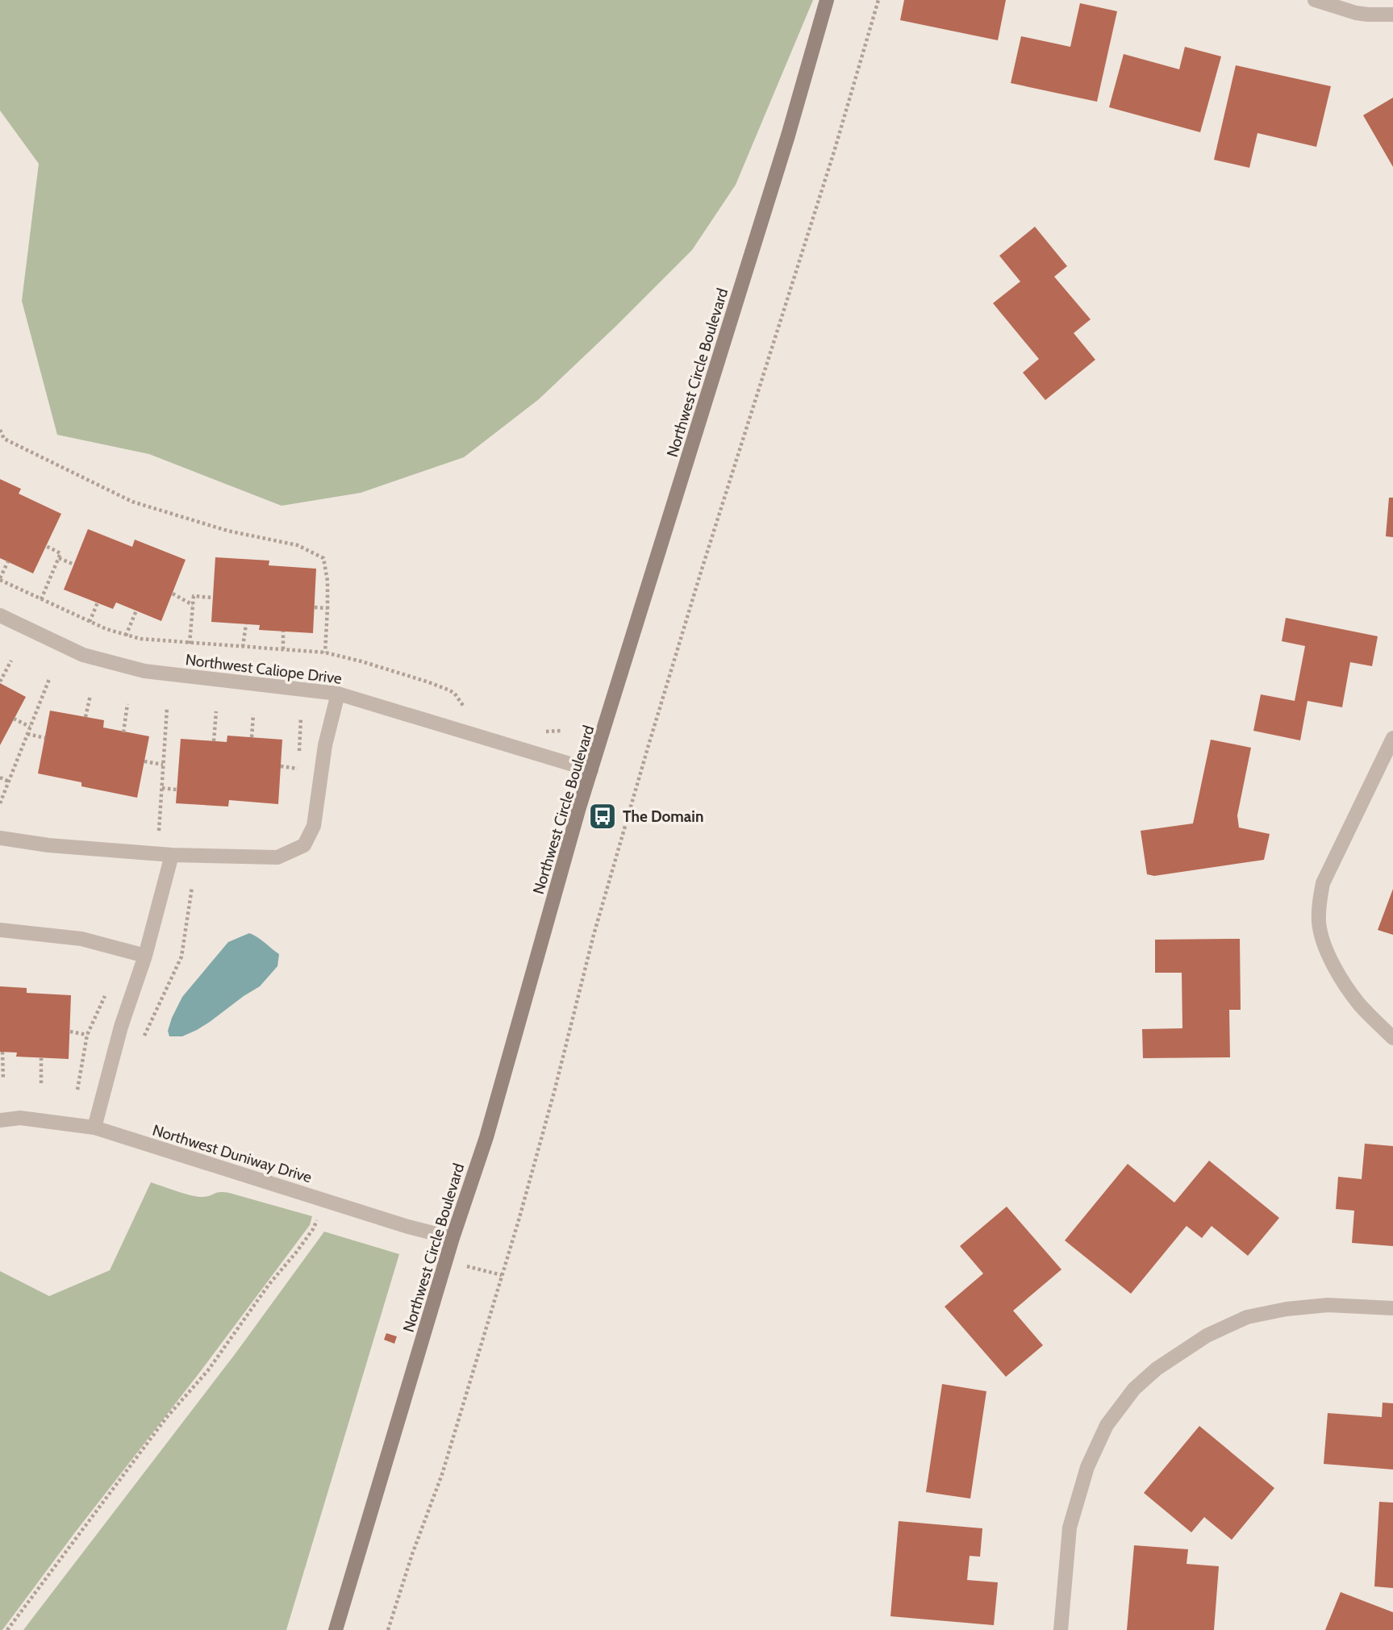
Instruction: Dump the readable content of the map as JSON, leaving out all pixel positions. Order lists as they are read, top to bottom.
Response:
{
  "streets": {
    "main road": ["Northwest Circle Boulevard"],
    "street": ["Northwest Caliope Drive", "Northwest Duniway Drive"]
  },
  "crossings": [
    ["Northwest Circle Boulevard", "Northwest Caliope Drive"],
    ["Northwest Circle Boulevard", "Northwest Duniway Drive"]
  ],
  "places": {
    "bus stop": ["The Domain"]
  }
}
